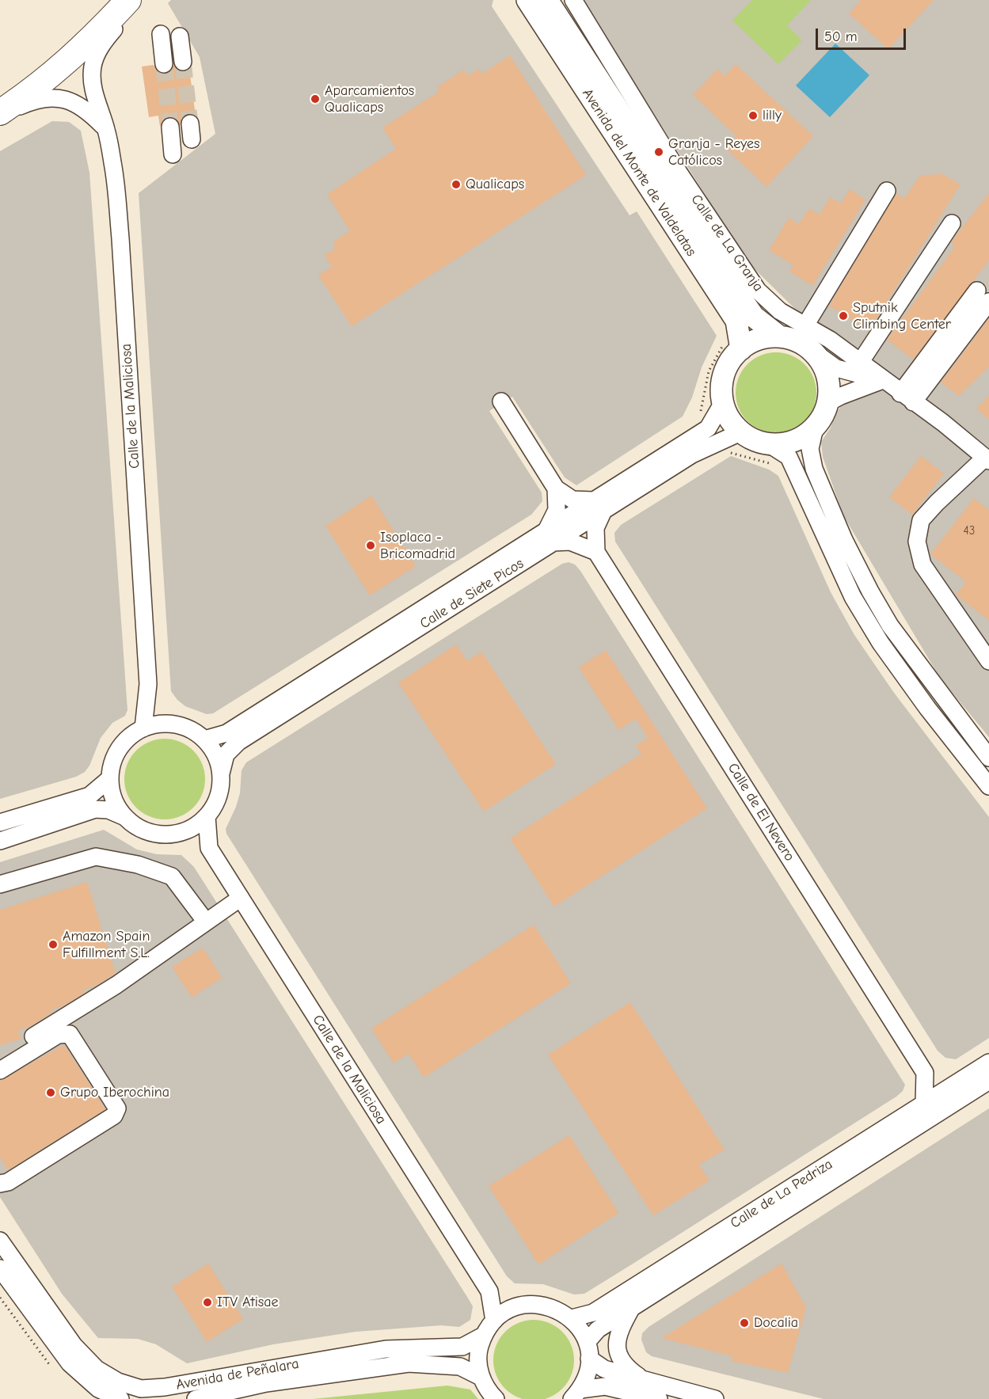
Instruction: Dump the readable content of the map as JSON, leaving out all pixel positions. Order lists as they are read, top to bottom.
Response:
{
  "streets": {
    "main road": ["Avenida del Monte de Valdelatas"],
    "street": [
      "Calle de La Granja",
      "Calle de la Maliciosa",
      "Calle de Siete Picos",
      "Calle de El Nevero",
      "Calle de La Pedriza",
      "Avenida de Peñalara"
    ]
  },
  "crossings": [
    ["Avenida del Monte de Valdelatas", "Calle de Siete Picos"],
    ["Calle de la Maliciosa", "Calle de Siete Picos"]
  ],
  "places": [
    "Aparcamientos Qualicaps",
    "lilly",
    "Granja - Reyes Católicos",
    "Qualicaps",
    "Sputnik Climbing Center",
    "Isoplaca - Bricomadrid",
    "Amazon Spain Fulfillment S.L.",
    "Grupo Iberochina",
    "ITV Atisae",
    "Docalia"
  ],
  "house_numbers": ["43"],
  "scale_bar": "50 m"
}
